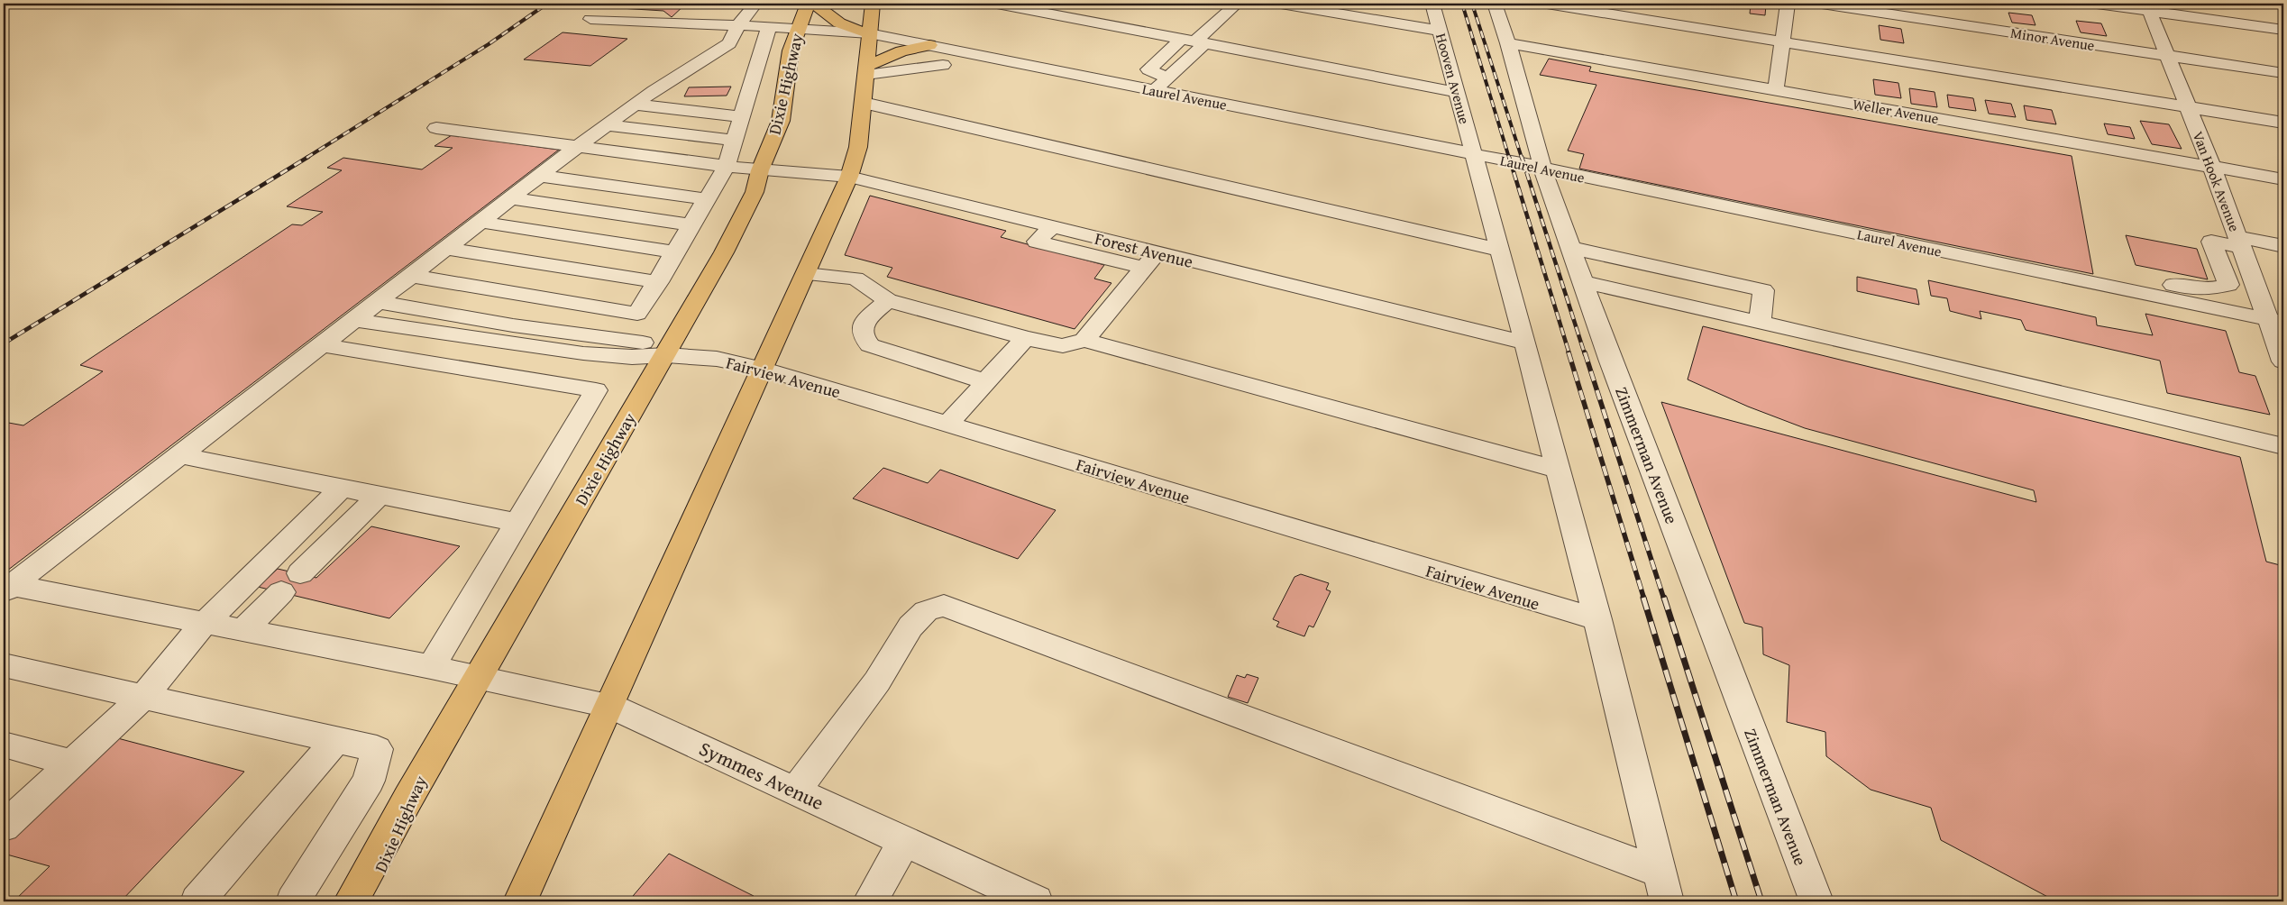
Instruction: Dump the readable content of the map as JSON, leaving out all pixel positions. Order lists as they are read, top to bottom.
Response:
{
  "streets": {
    "main road": ["Dixie Highway"],
    "street": [
      "Minor Avenue",
      "Hooven Avenue",
      "Laurel Avenue",
      "Weller Avenue",
      "Van Hook Avenue",
      "Forest Avenue",
      "Fairview Avenue",
      "Zimmerman Avenue",
      "Symmes Avenue"
    ]
  },
  "crossings": [
    ["Minor Avenue", "Van Hook Avenue"],
    ["Hooven Avenue", "Laurel Avenue"],
    ["Dixie Highway", "Laurel Avenue"],
    ["Dixie Highway", "Forest Avenue"],
    ["Dixie Highway", "Fairview Avenue"],
    ["Dixie Highway", "Symmes Avenue"],
    ["Laurel Avenue", "Van Hook Avenue"],
    ["Laurel Avenue", "Zimmerman Avenue"],
    ["Weller Avenue", "Van Hook Avenue"],
    ["Weller Avenue", "Zimmerman Avenue"]
  ]
}
